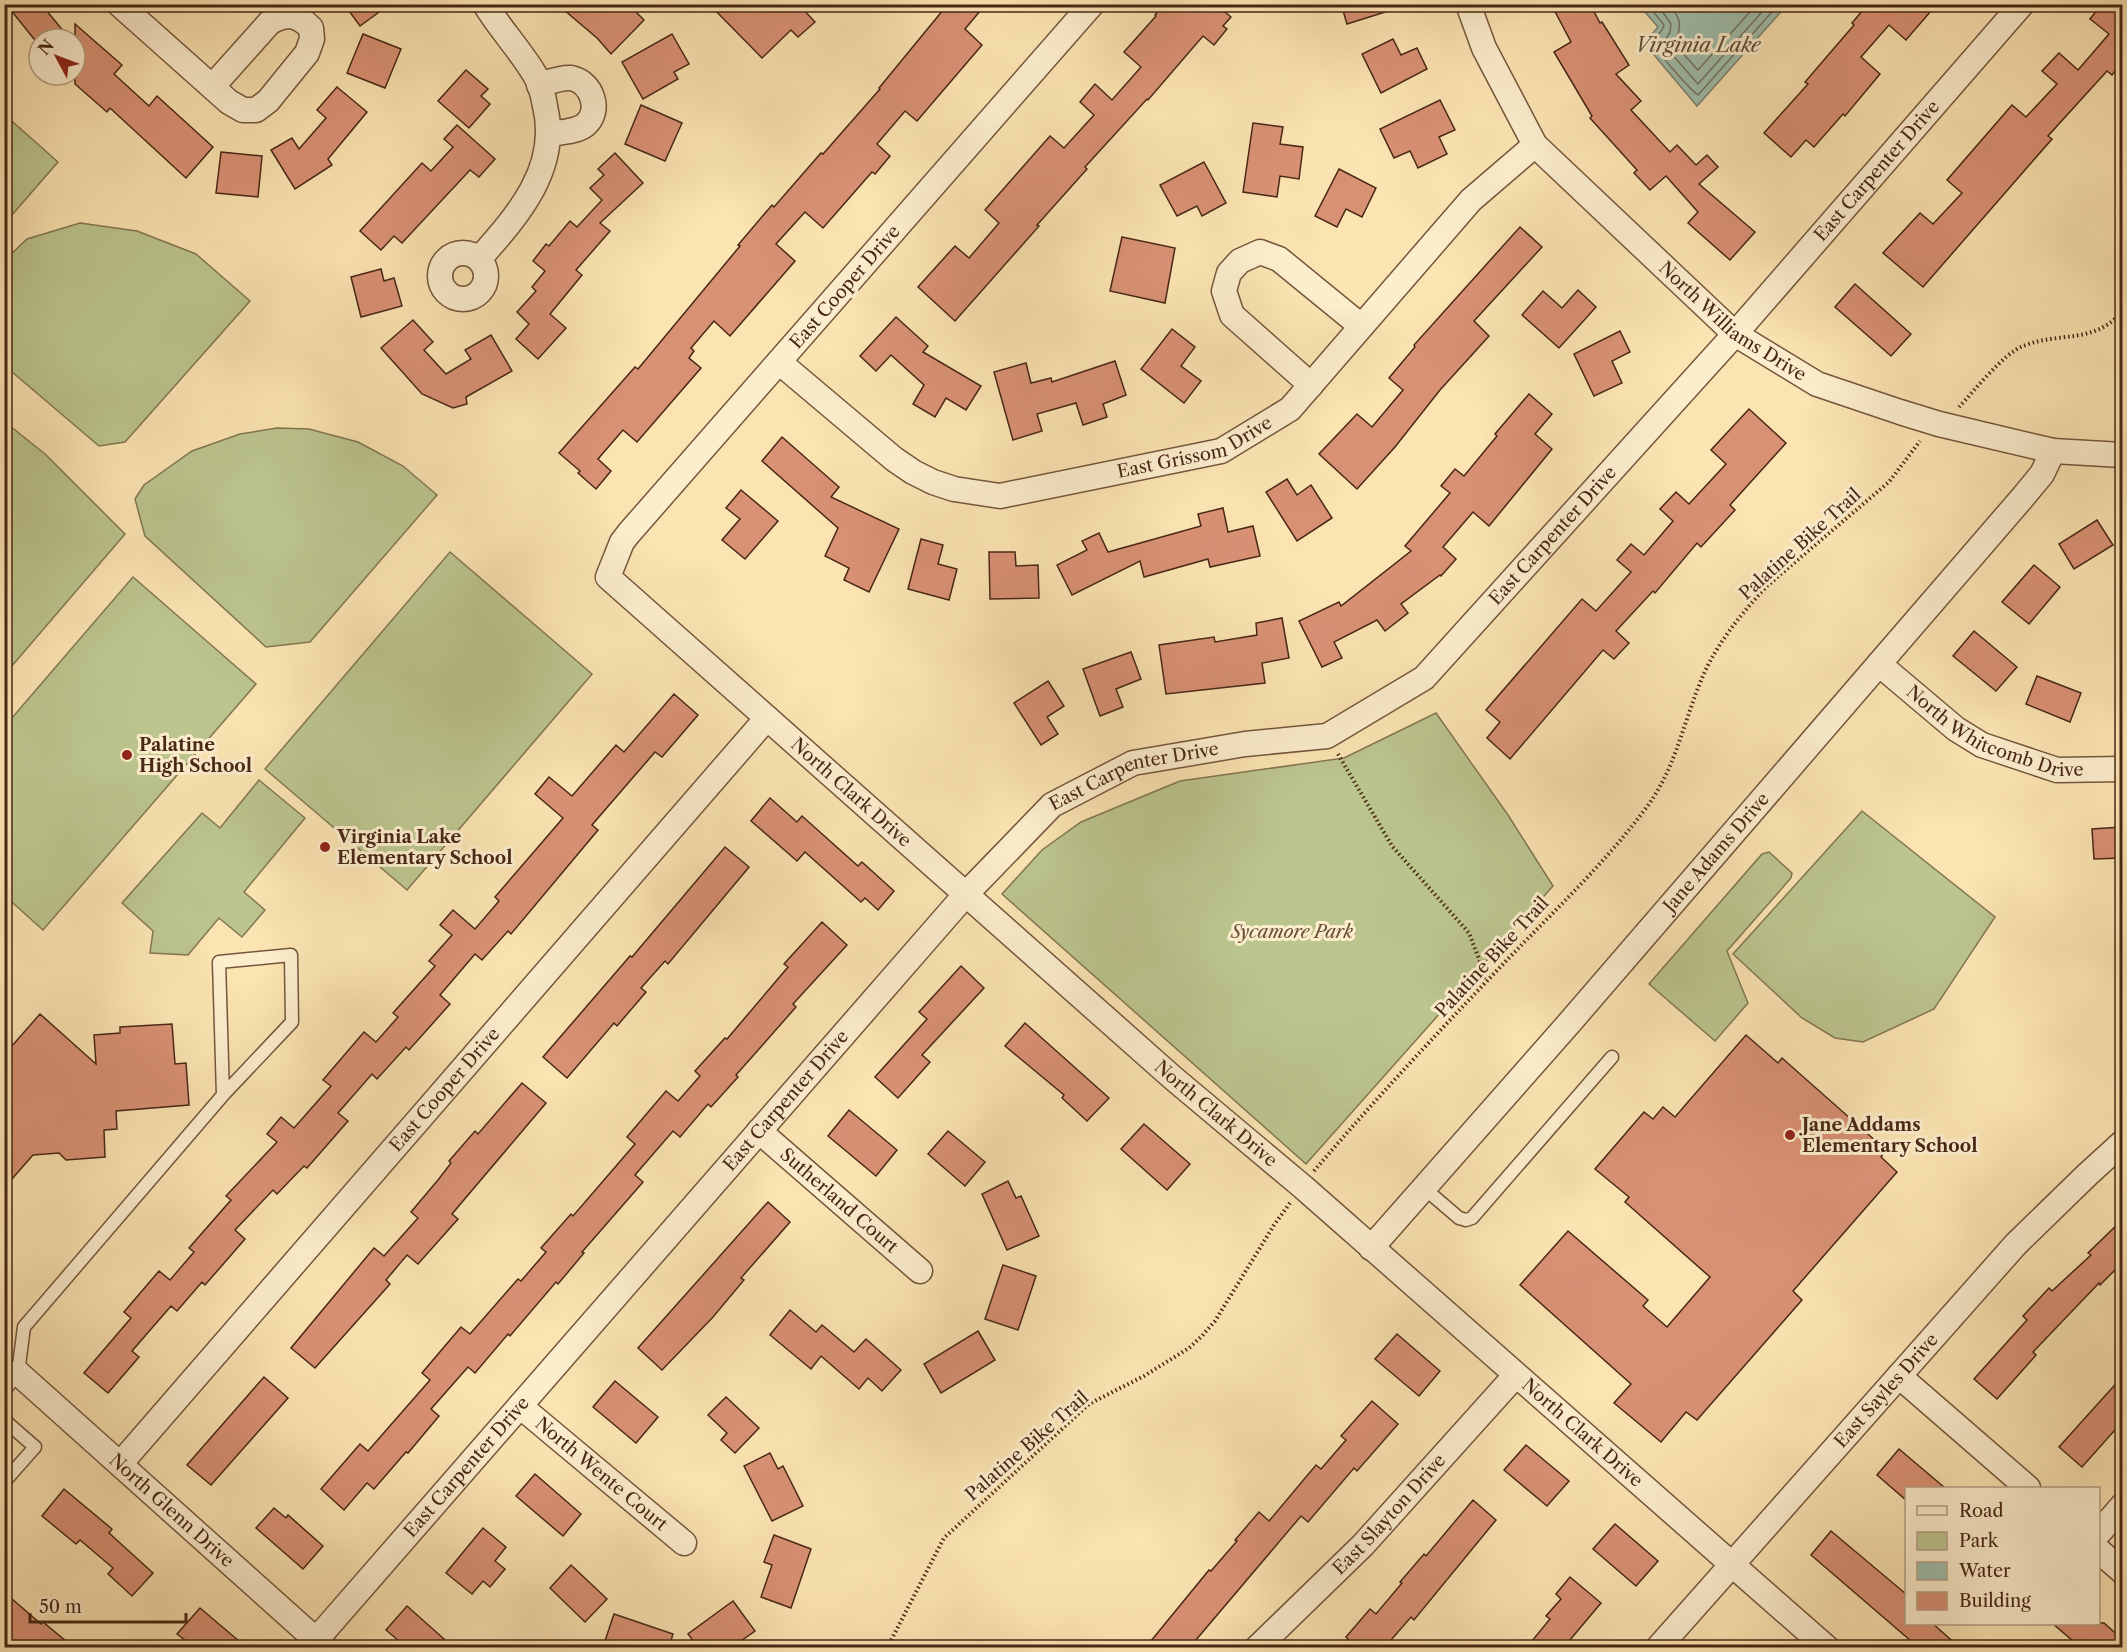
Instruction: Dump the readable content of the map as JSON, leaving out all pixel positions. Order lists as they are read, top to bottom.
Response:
{
  "streets": {
    "street": [
      "East Carpenter Drive",
      "East Cooper Drive",
      "North Williams Drive",
      "East Grissom Drive",
      "North Whitcomb Drive",
      "North Clark Drive",
      "Jane Adams Drive",
      "Sutherland Court",
      "East Sayles Drive",
      "North Wente Court",
      "North Glenn Drive",
      "East Slayton Drive"
    ],
    "path": ["Palatine Bike Trail"]
  },
  "crossings": [
    ["East Carpenter Drive", "North Williams Drive"],
    ["East Carpenter Drive", "North Clark Drive"],
    ["East Carpenter Drive", "Sutherland Court"],
    ["East Carpenter Drive", "North Wente Court"],
    ["East Carpenter Drive", "North Glenn Drive"],
    ["East Cooper Drive", "East Grissom Drive"],
    ["East Cooper Drive", "North Clark Drive"],
    ["East Cooper Drive", "North Glenn Drive"],
    ["North Williams Drive", "East Grissom Drive"],
    ["North Williams Drive", "Palatine Bike Trail"],
    ["North Williams Drive", "Jane Adams Drive"],
    ["Palatine Bike Trail", "North Clark Drive"],
    ["North Whitcomb Drive", "Jane Adams Drive"],
    ["North Clark Drive", "Jane Adams Drive"],
    ["North Clark Drive", "East Sayles Drive"],
    ["North Clark Drive", "East Slayton Drive"]
  ],
  "water": ["Virginia Lake"],
  "parks": ["Sycamore Park"],
  "places": ["Palatine High School", "Virginia Lake Elementary School", "Jane Addams Elementary School"],
  "legend": [
    "Road",
    "Park",
    "Water",
    "Building"
  ],
  "scale_bar": "50 m",
  "north": "top left"
}
